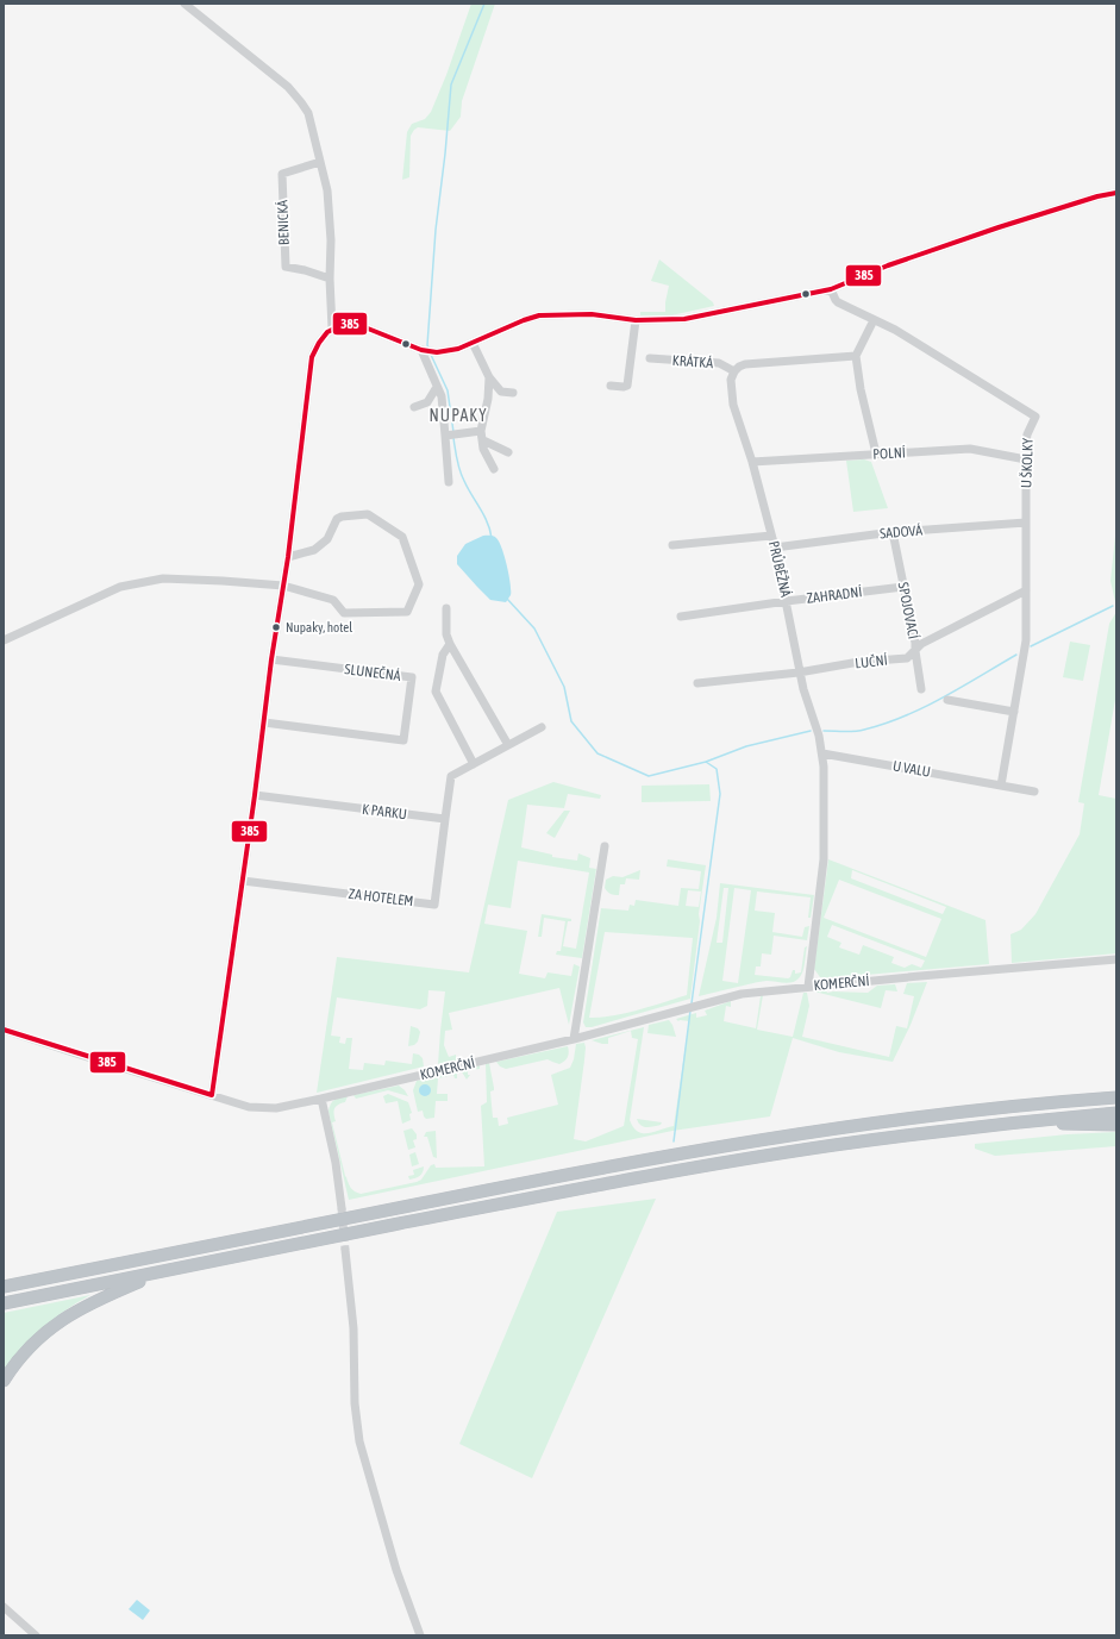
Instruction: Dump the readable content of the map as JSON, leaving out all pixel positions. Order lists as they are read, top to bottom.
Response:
{
  "streets": {
    "street": [
      "BENICKÁ",
      "KRÁTKÁ",
      "POLNÍ",
      "U ŠKOLKY",
      "SADOVÁ",
      "PRŮBĚŽNÁ",
      "ZAHRADNÍ",
      "SPOJOVACÍ",
      "LUČNÍ",
      "SLUNEČNÁ",
      "U VALU",
      "K PARKU",
      "ZA HOTELEM",
      "KOMERČNÍ"
    ]
  },
  "crossings": [
    ["KRÁTKÁ", "PRŮBĚŽNÁ"],
    ["POLNÍ", "U ŠKOLKY"],
    ["POLNÍ", "PRŮBĚŽNÁ"],
    ["U ŠKOLKY", "SADOVÁ"],
    ["U ŠKOLKY", "LUČNÍ"],
    ["SADOVÁ", "PRŮBĚŽNÁ"],
    ["SADOVÁ", "SPOJOVACÍ"],
    ["PRŮBĚŽNÁ", "ZAHRADNÍ"],
    ["PRŮBĚŽNÁ", "LUČNÍ"],
    ["PRŮBĚŽNÁ", "U VALU"],
    ["PRŮBĚŽNÁ", "KOMERČNÍ"],
    ["ZAHRADNÍ", "SPOJOVACÍ"],
    ["SPOJOVACÍ", "LUČNÍ"],
    ["K PARKU", "ZA HOTELEM"]
  ],
  "districts": ["NUPAKY"],
  "places": ["Nupaky, hotel"],
  "lines": ["transit line 385"]
}
